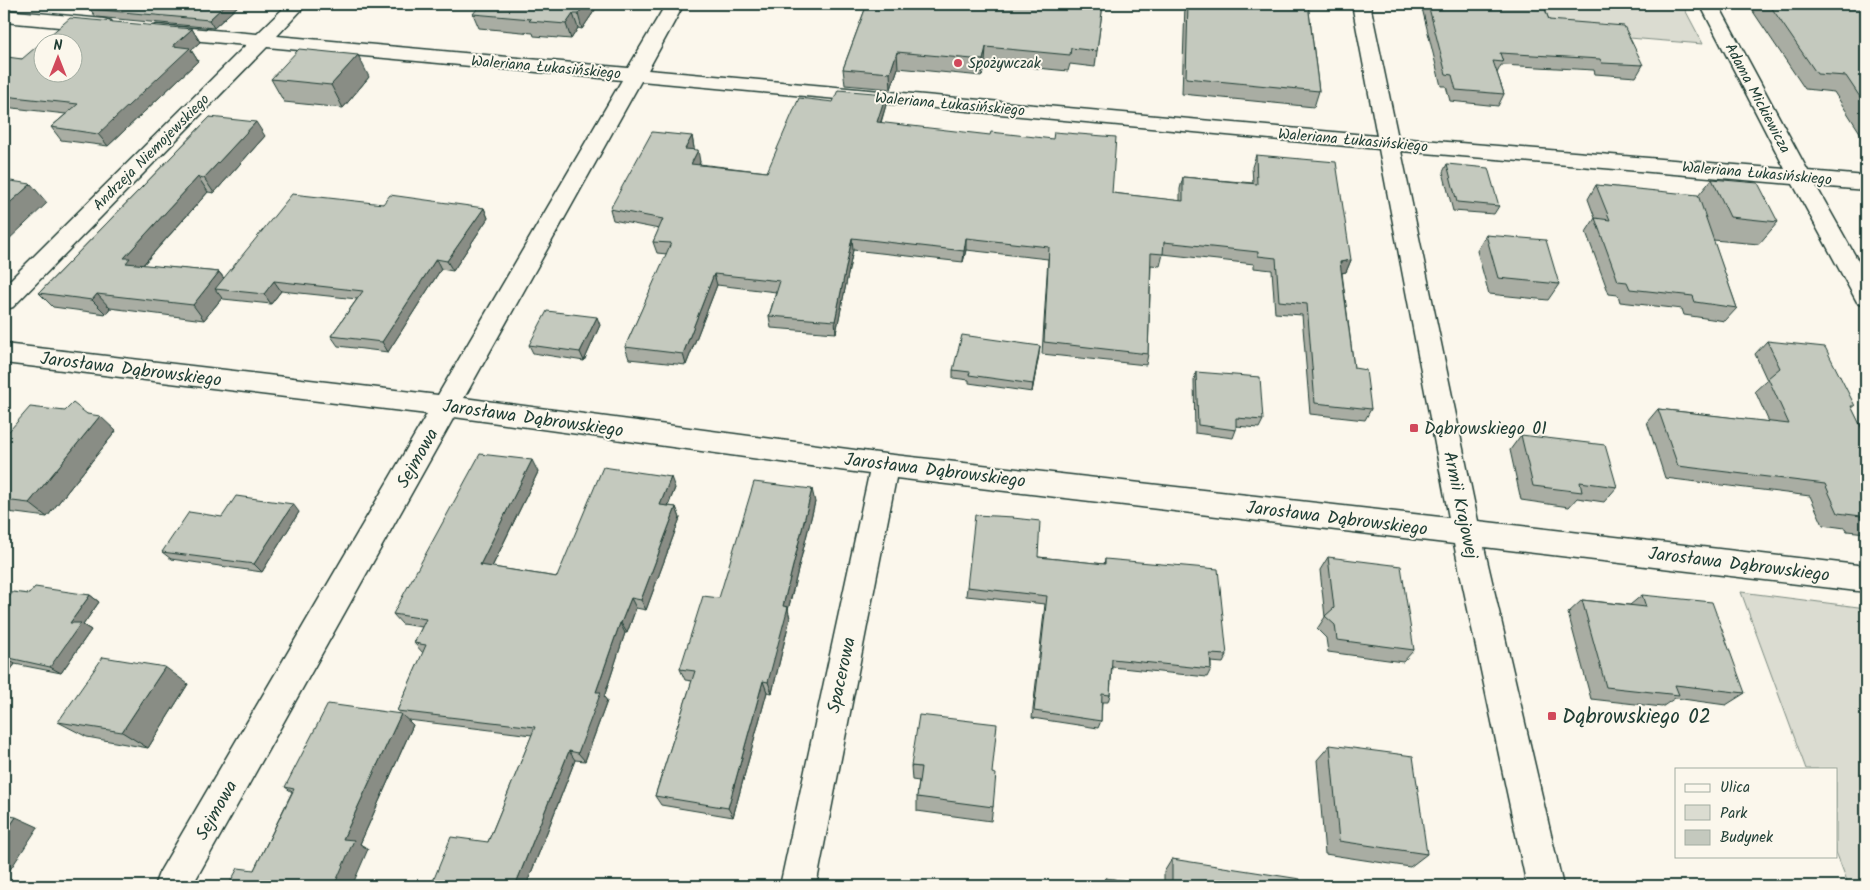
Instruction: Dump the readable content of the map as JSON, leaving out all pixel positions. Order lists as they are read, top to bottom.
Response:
{
  "streets": {
    "street": [
      "Waleriana Łukasińskiego",
      "Adama Mickiewicza",
      "Andrzeja Niemojewskiego",
      "Jarosława Dąbrowskiego",
      "Sejmowa",
      "Armii Krajowej",
      "Spacerowa"
    ]
  },
  "crossings": [
    ["Waleriana Łukasińskiego", "Adama Mickiewicza"],
    ["Waleriana Łukasińskiego", "Andrzeja Niemojewskiego"],
    ["Waleriana Łukasińskiego", "Sejmowa"],
    ["Waleriana Łukasińskiego", "Armii Krajowej"],
    ["Jarosława Dąbrowskiego", "Sejmowa"],
    ["Jarosława Dąbrowskiego", "Armii Krajowej"],
    ["Jarosława Dąbrowskiego", "Spacerowa"]
  ],
  "places": {
    "other": ["Spożywczak"],
    "transit": ["Dąbrowskiego 01", "Dąbrowskiego 02"]
  },
  "legend": ["Ulica", "Park", "Budynek"],
  "north": "top"
}
